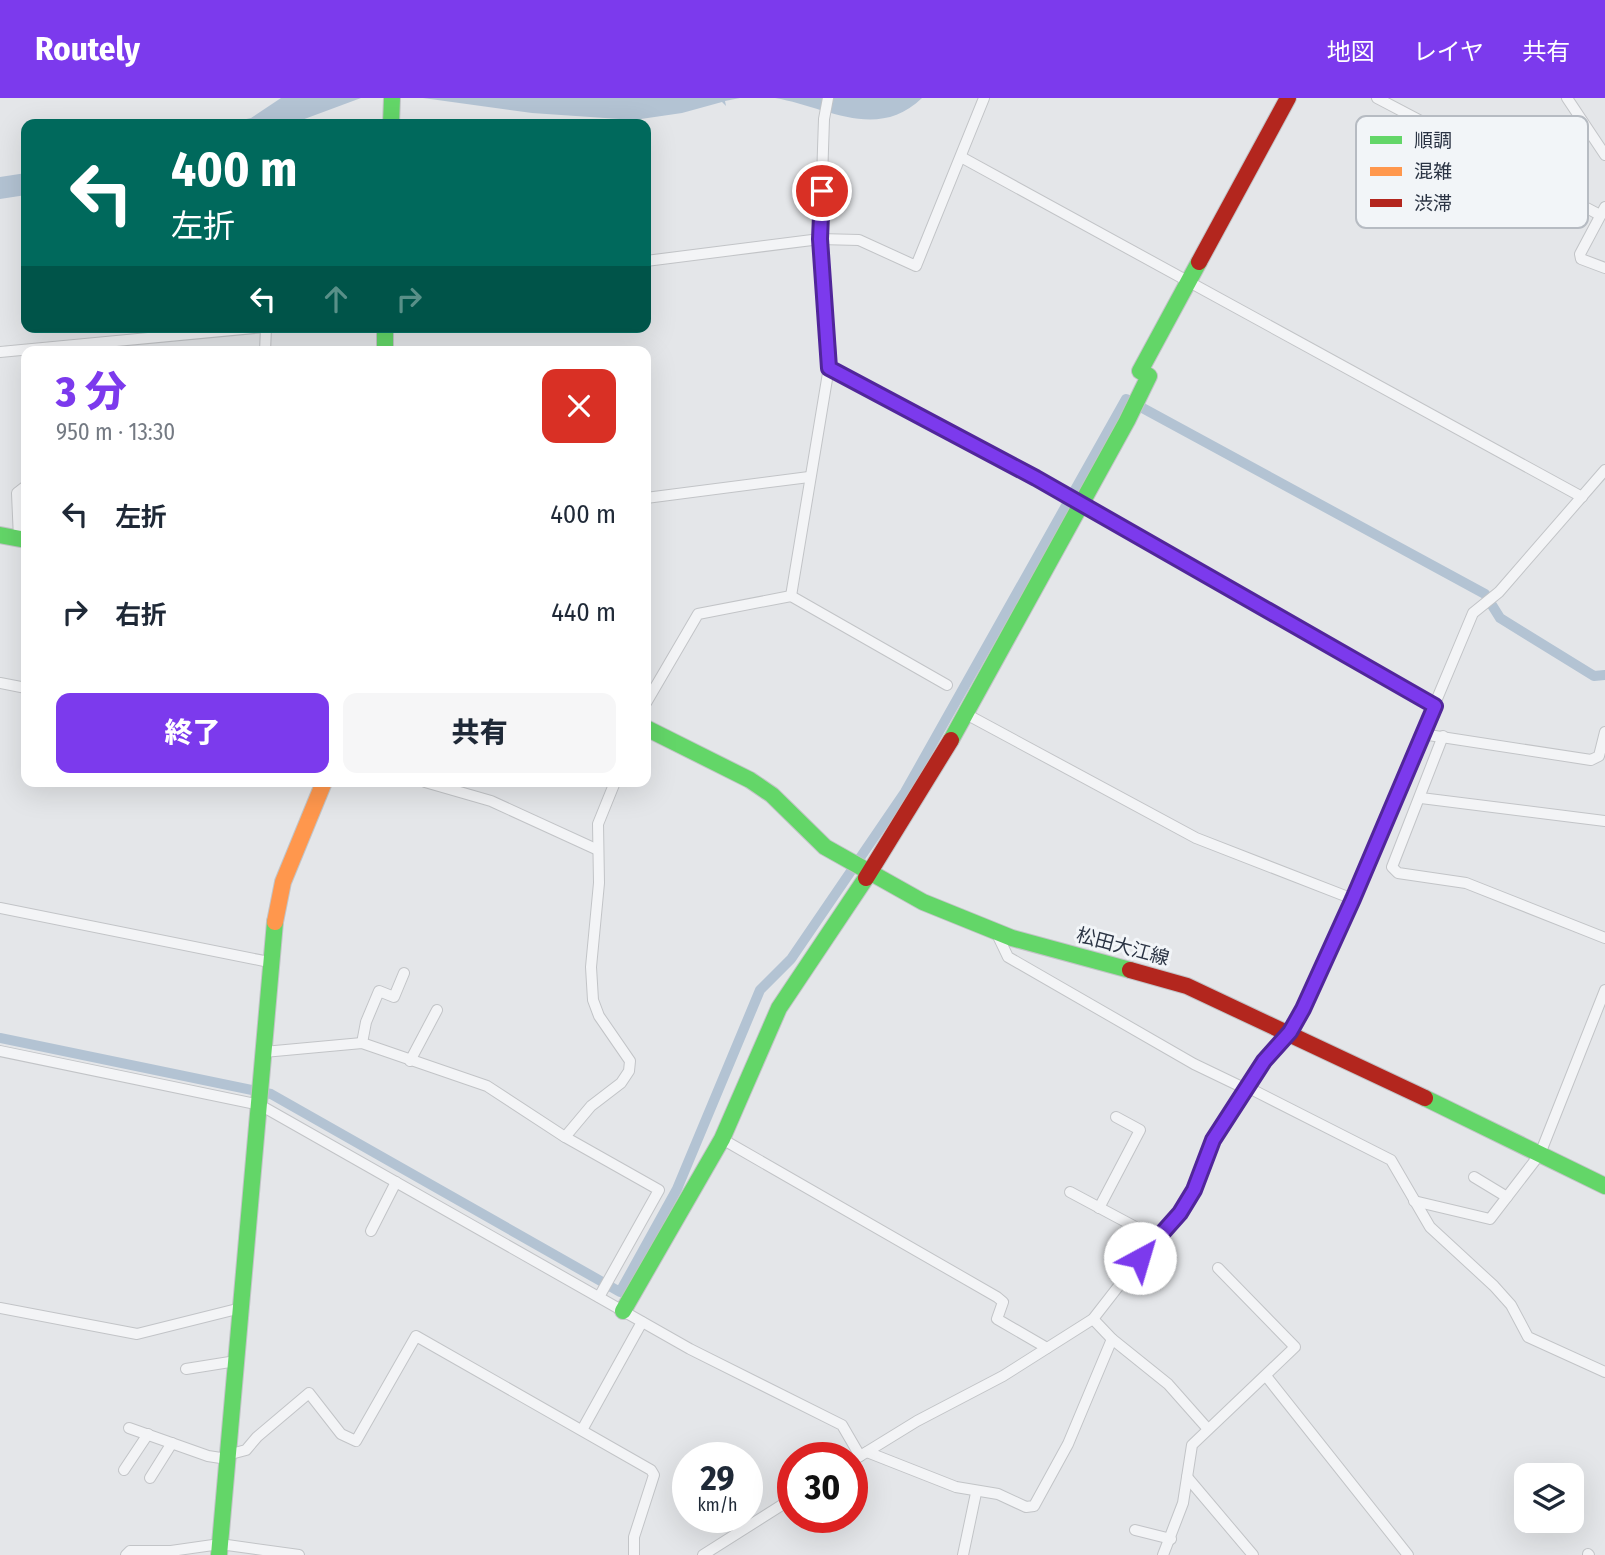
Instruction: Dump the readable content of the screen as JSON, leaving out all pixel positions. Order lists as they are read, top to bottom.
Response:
{
  "streets": {
    "street": ["松田大江線"]
  },
  "legend": ["順調", "混雑", "渋滞"],
  "page": {
    "header": "Routely",
    "nav": ["地図", "レイヤ", "共有"],
    "turn": ["400 m", "左折"],
    "heading": ["3 分", "950 m · 13:30"],
    "list": [
      {
        "name": "左折",
        "value": "400 m"
      },
      {
        "name": "右折",
        "value": "440 m"
      }
    ],
    "buttons": ["終了", "共有"],
    "speed": "29 km/h",
    "limit": "30"
  }
}
